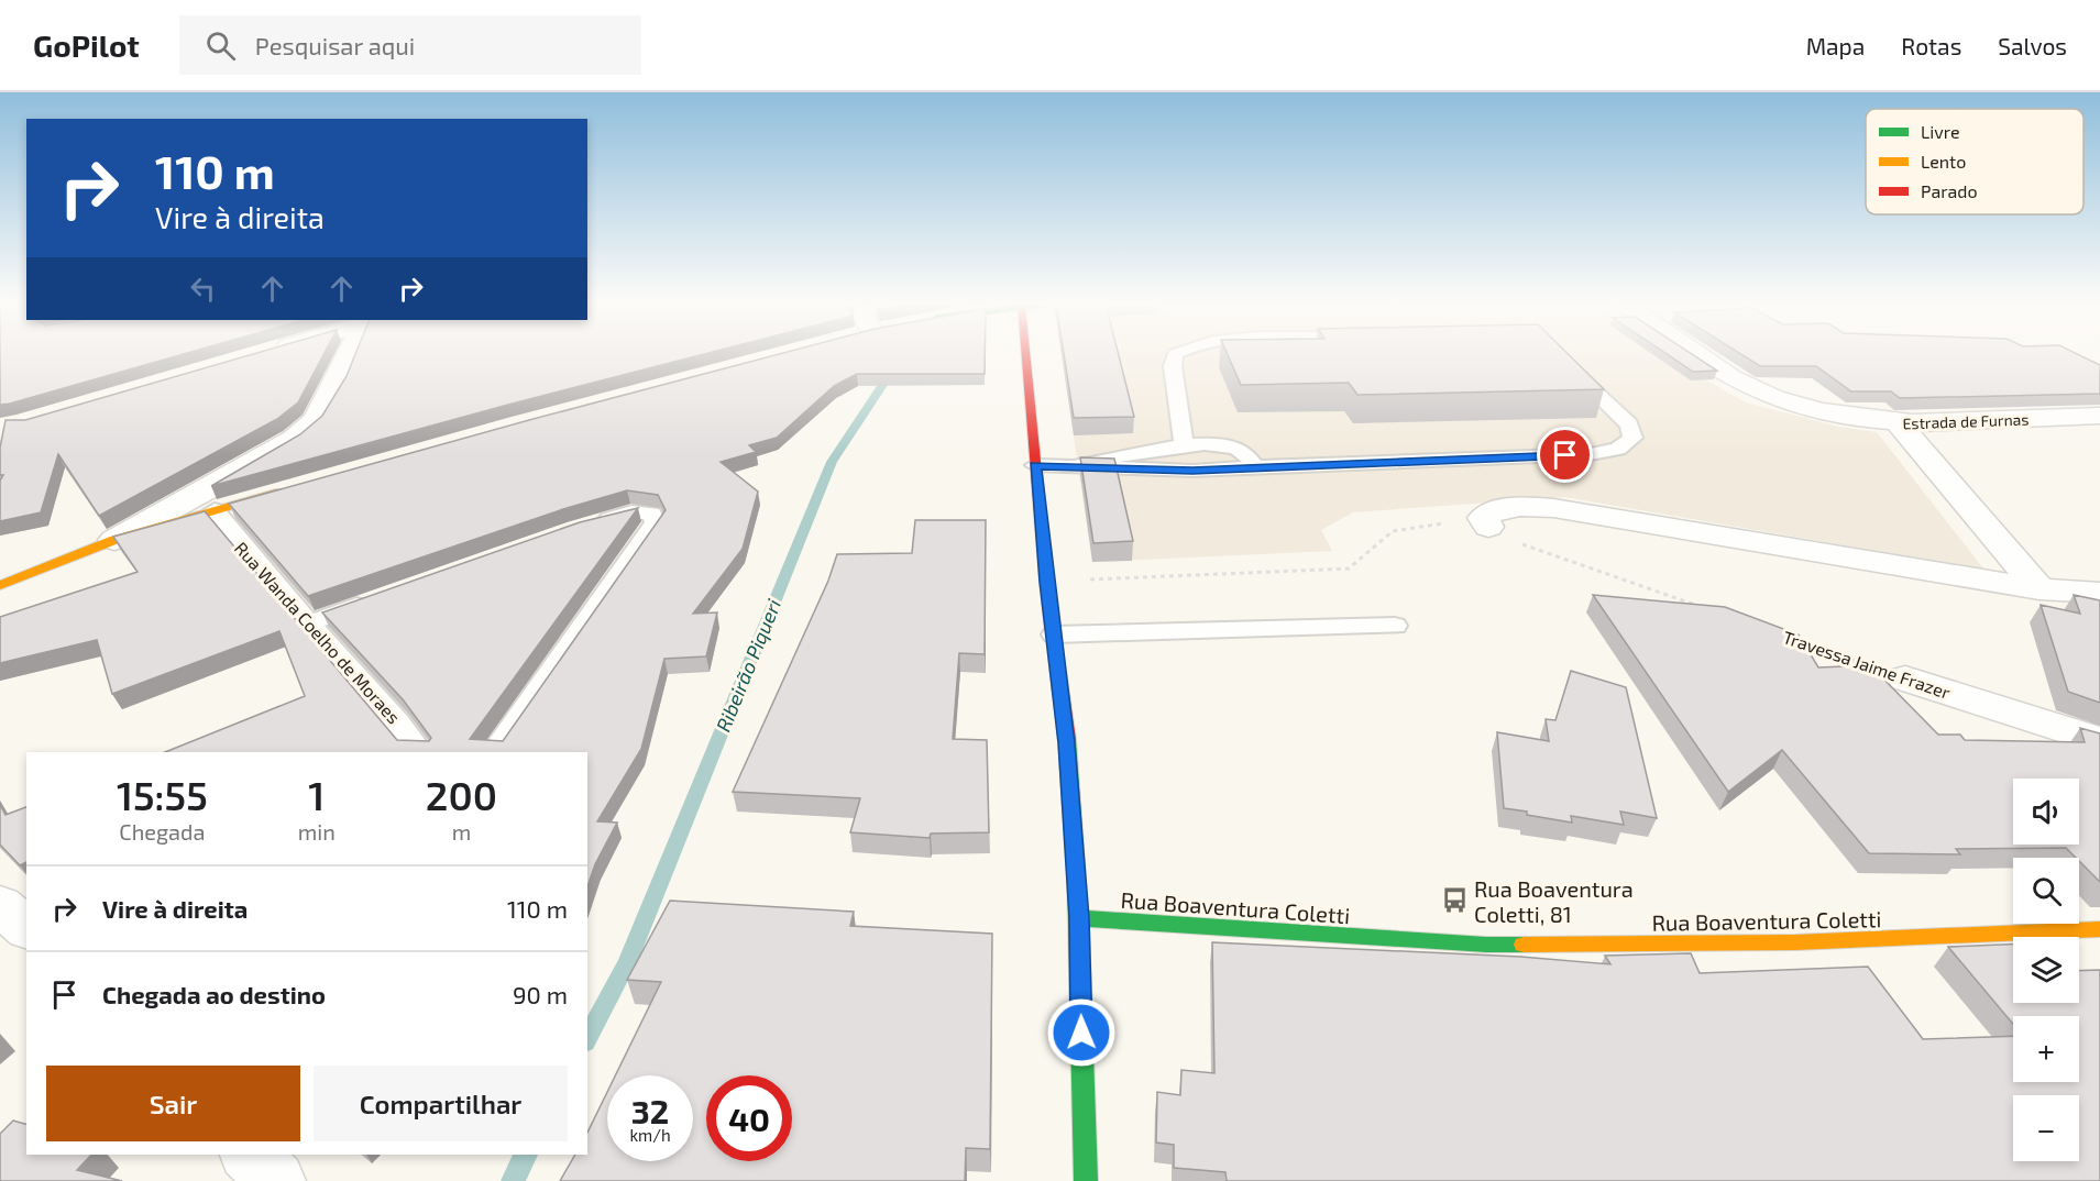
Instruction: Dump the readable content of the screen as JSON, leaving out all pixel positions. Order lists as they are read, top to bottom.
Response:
{
  "streets": {
    "street": ["Estrada de Furnas", "Travessa Jaime Frazer", "Rua Boaventura Coletti"],
    "lane": ["Rua Wanda Coelho de Moraes"]
  },
  "water": ["Ribeirão Piqueri"],
  "places": {
    "bus stop": ["Rua Boaventura Coletti, 81"]
  },
  "legend": ["Livre", "Lento", "Parado"],
  "page": {
    "header": "GoPilot",
    "search": "Pesquisar aqui",
    "nav": ["Mapa", "Rotas", "Salvos"],
    "turn": ["110 m", "Vire à direita"],
    "eta": [
      "15:55",
      "Chegada",
      "1",
      "min",
      "200",
      "m"
    ],
    "map_buttons": ["+", "−"],
    "list": [
      {
        "name": "Vire à direita",
        "value": "110 m"
      },
      {
        "name": "Chegada ao destino",
        "value": "90 m"
      }
    ],
    "buttons": ["Sair", "Compartilhar"],
    "speed": "32 km/h",
    "limit": "40"
  }
}
